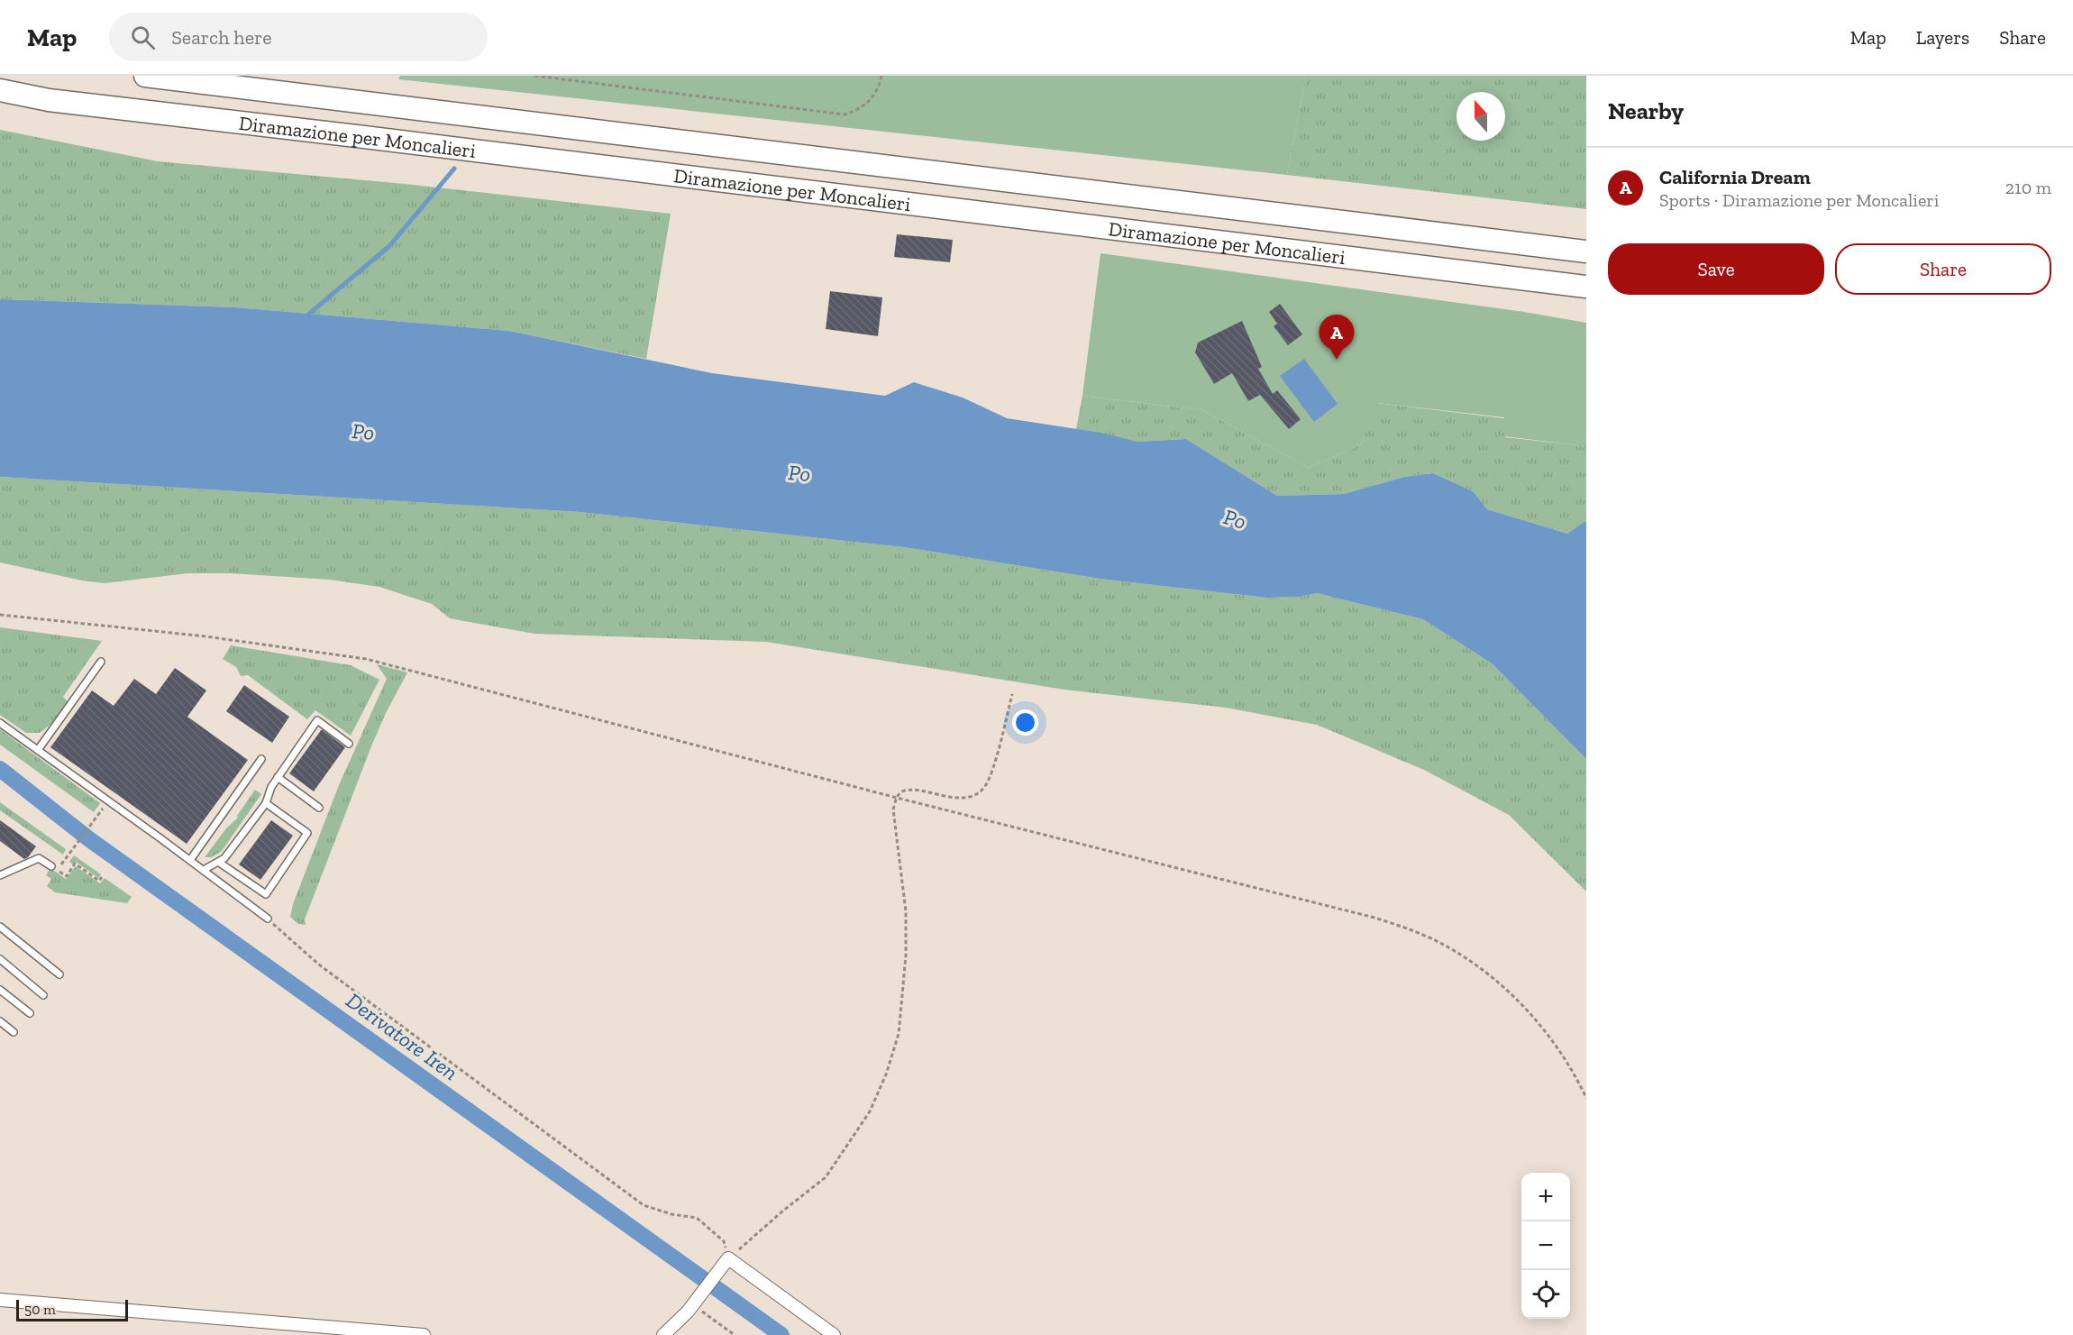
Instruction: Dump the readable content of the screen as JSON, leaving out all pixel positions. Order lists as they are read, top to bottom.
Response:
{
  "streets": {
    "highway": ["Diramazione per Moncalieri"]
  },
  "water": ["Po", "Derivatore Iren"],
  "scale_bar": "50 m",
  "north": "top",
  "page": {
    "header": "Map",
    "search": "Search here",
    "nav": ["Map", "Layers", "Share"],
    "heading": "Nearby",
    "list": [
      {
        "mark": "A",
        "name": "California Dream",
        "note": "Sports · Diramazione per Moncalieri",
        "value": "210 m"
      }
    ],
    "buttons": ["Save", "Share"],
    "pins": "A",
    "map_buttons": ["+", "−"],
    "scale": "50 m"
  }
}
